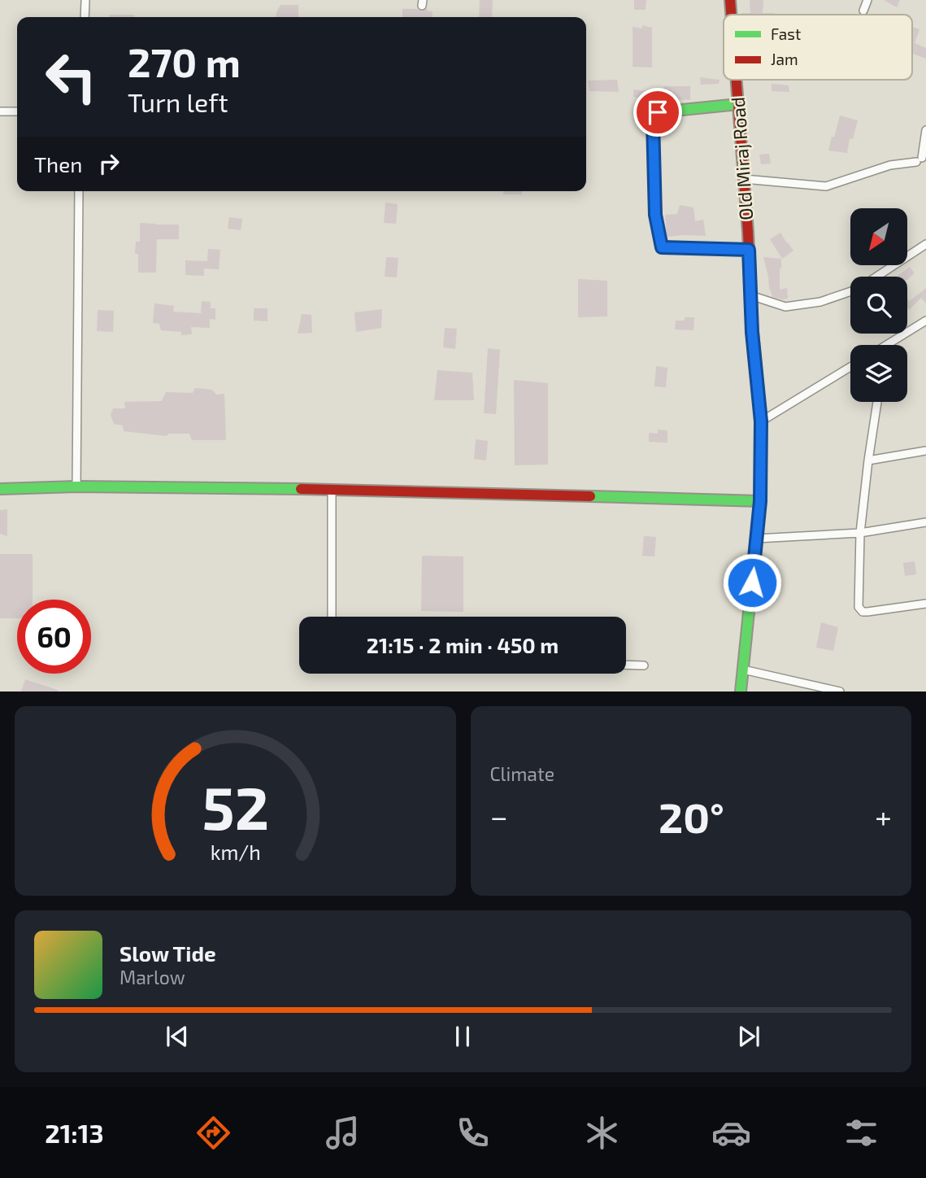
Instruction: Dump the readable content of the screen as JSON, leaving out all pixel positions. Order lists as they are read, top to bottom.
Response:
{
  "streets": {
    "main road": ["Old Miraj Road"]
  },
  "legend": ["Fast", "Jam"],
  "north": "bottom left",
  "page": {
    "turn": ["270 m", "Turn left"],
    "then": "Then",
    "limit": "60",
    "trip": "21:15 · 2 min · 450 m",
    "tile": "Climate",
    "heat": ["−", "20°", "+"],
    "song": ["Slow Tide", "Marlow"],
    "tabs": "21:13",
    "gauge": ["52", "km/h"]
  }
}
